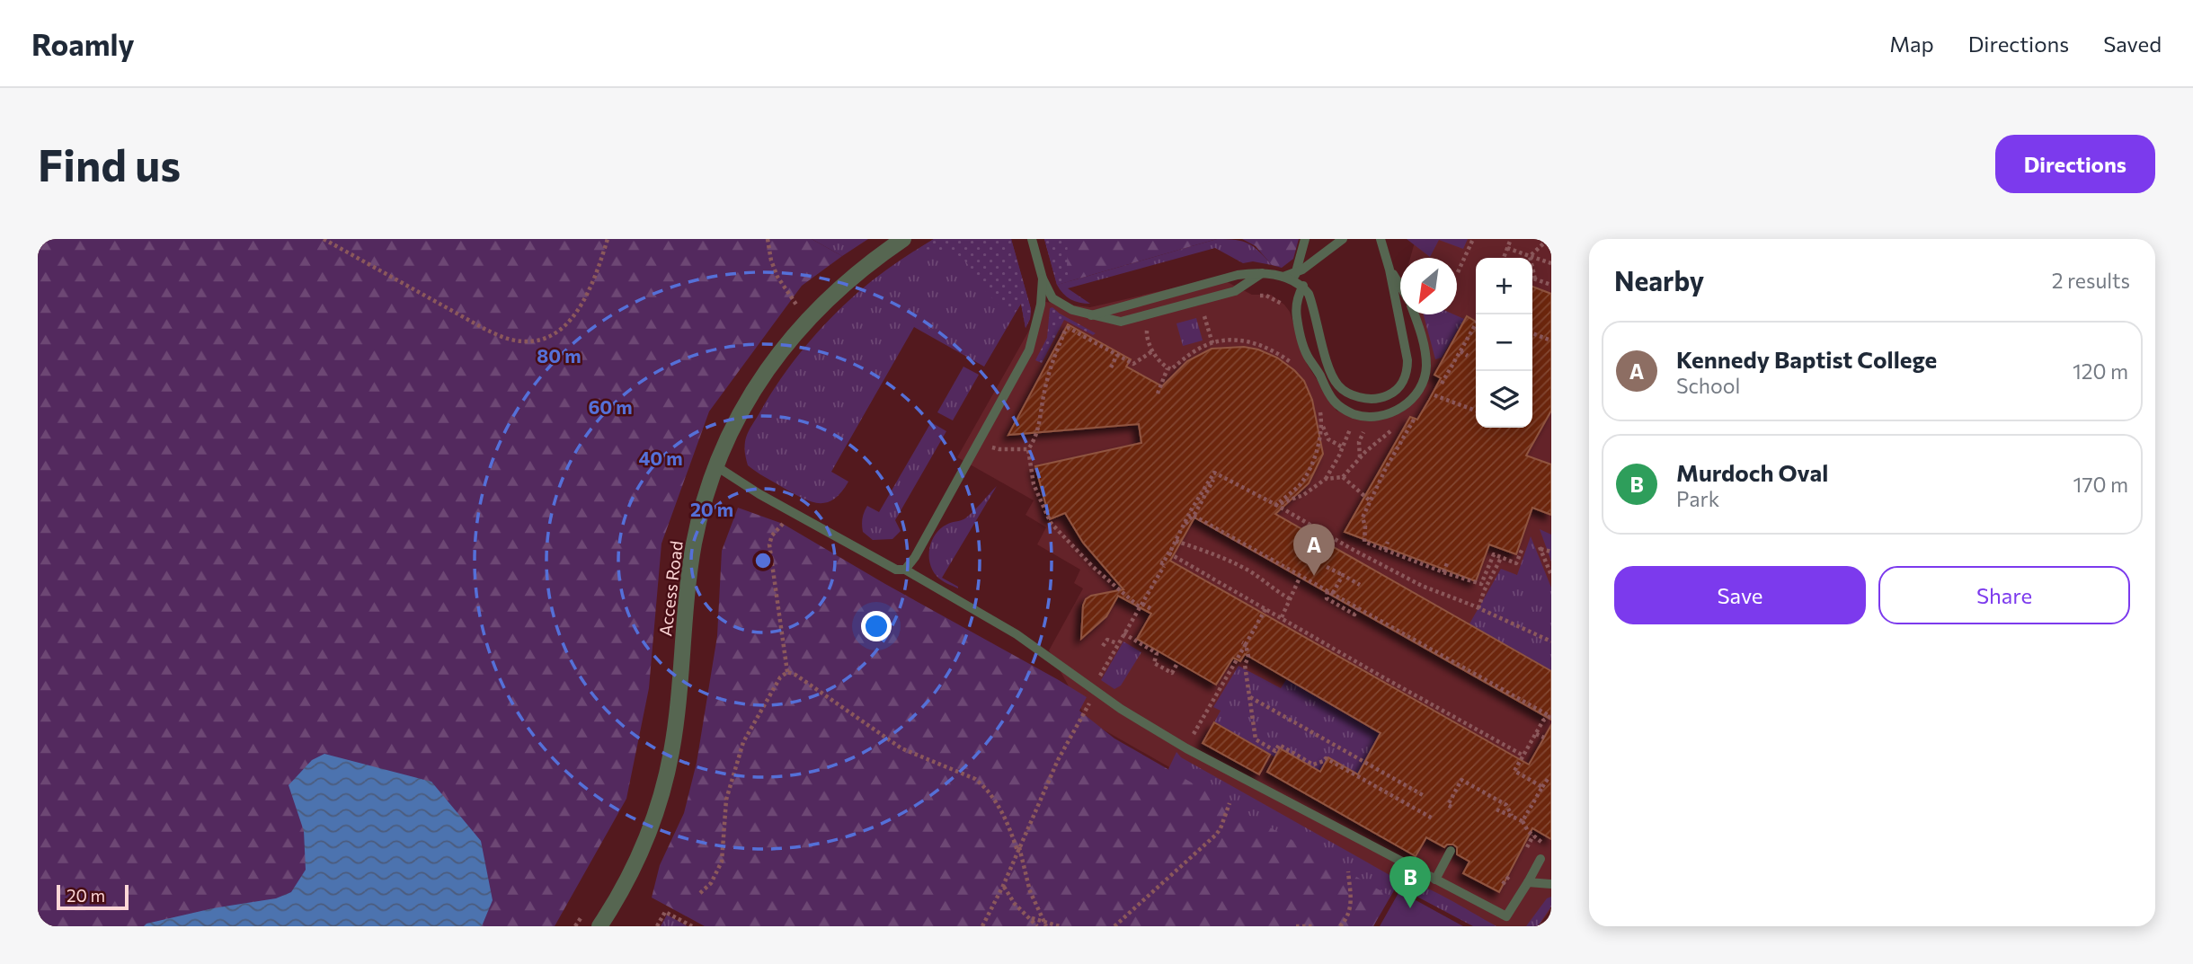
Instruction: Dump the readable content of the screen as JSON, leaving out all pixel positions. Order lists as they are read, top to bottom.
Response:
{
  "streets": {
    "street": ["Access Road"]
  },
  "scale_bar": "20 m",
  "north": "bottom left",
  "page": {
    "header": "Roamly",
    "nav": ["Map", "Directions", "Saved"],
    "buttons": [
      "Directions",
      ["Save", "Share"]
    ],
    "title": "Find us",
    "heading": ["Nearby", "2 results"],
    "map_buttons": ["+", "−"],
    "list": [
      {
        "mark": "A",
        "name": "Kennedy Baptist College",
        "note": "School",
        "value": "120 m"
      },
      {
        "mark": "B",
        "name": "Murdoch Oval",
        "note": "Park",
        "value": "170 m"
      }
    ],
    "pins": ["A", "B"],
    "scale": "20 m"
  },
  "rings": [
    "80 m",
    "60 m",
    "40 m",
    "20 m"
  ]
}
